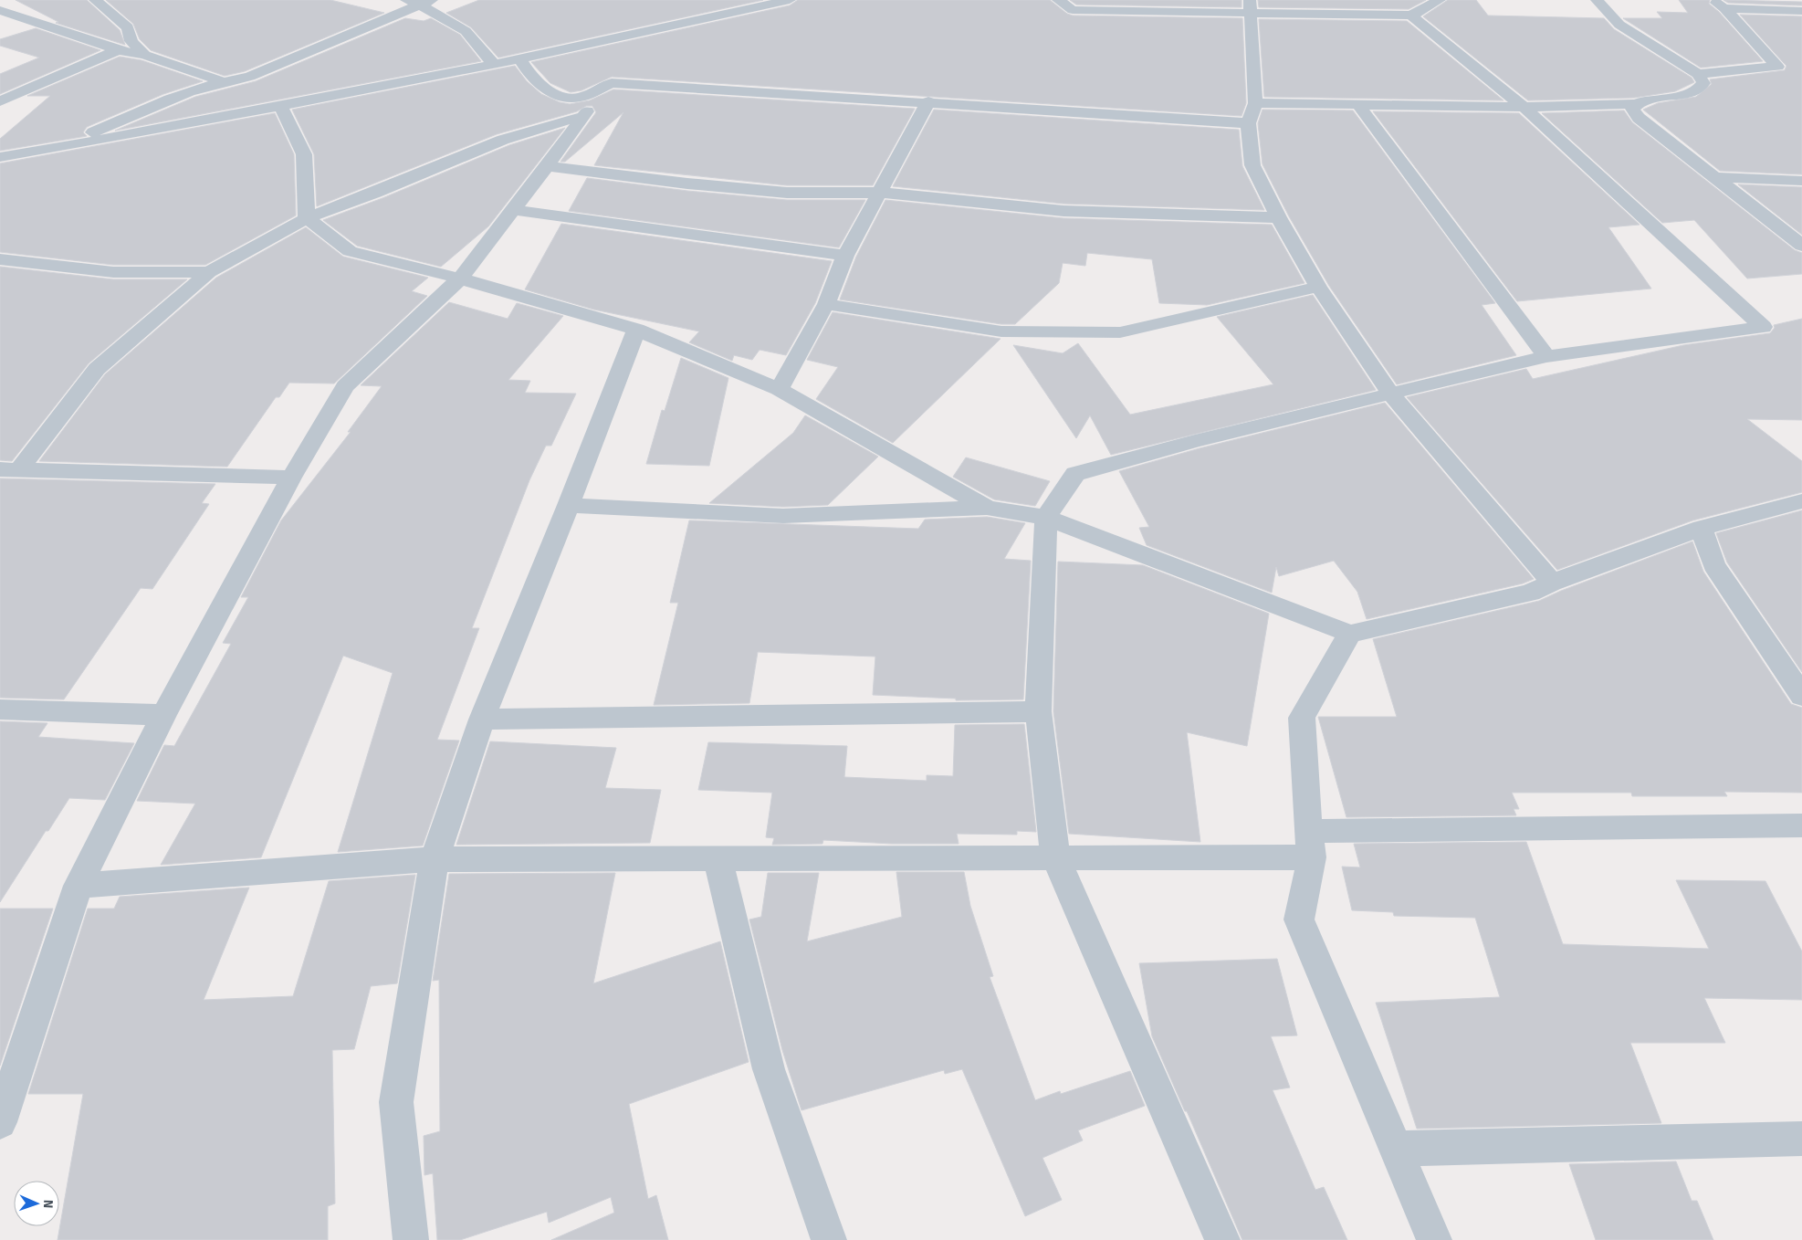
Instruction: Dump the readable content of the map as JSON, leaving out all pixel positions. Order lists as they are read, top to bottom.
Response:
{
  "north": "right"
}
